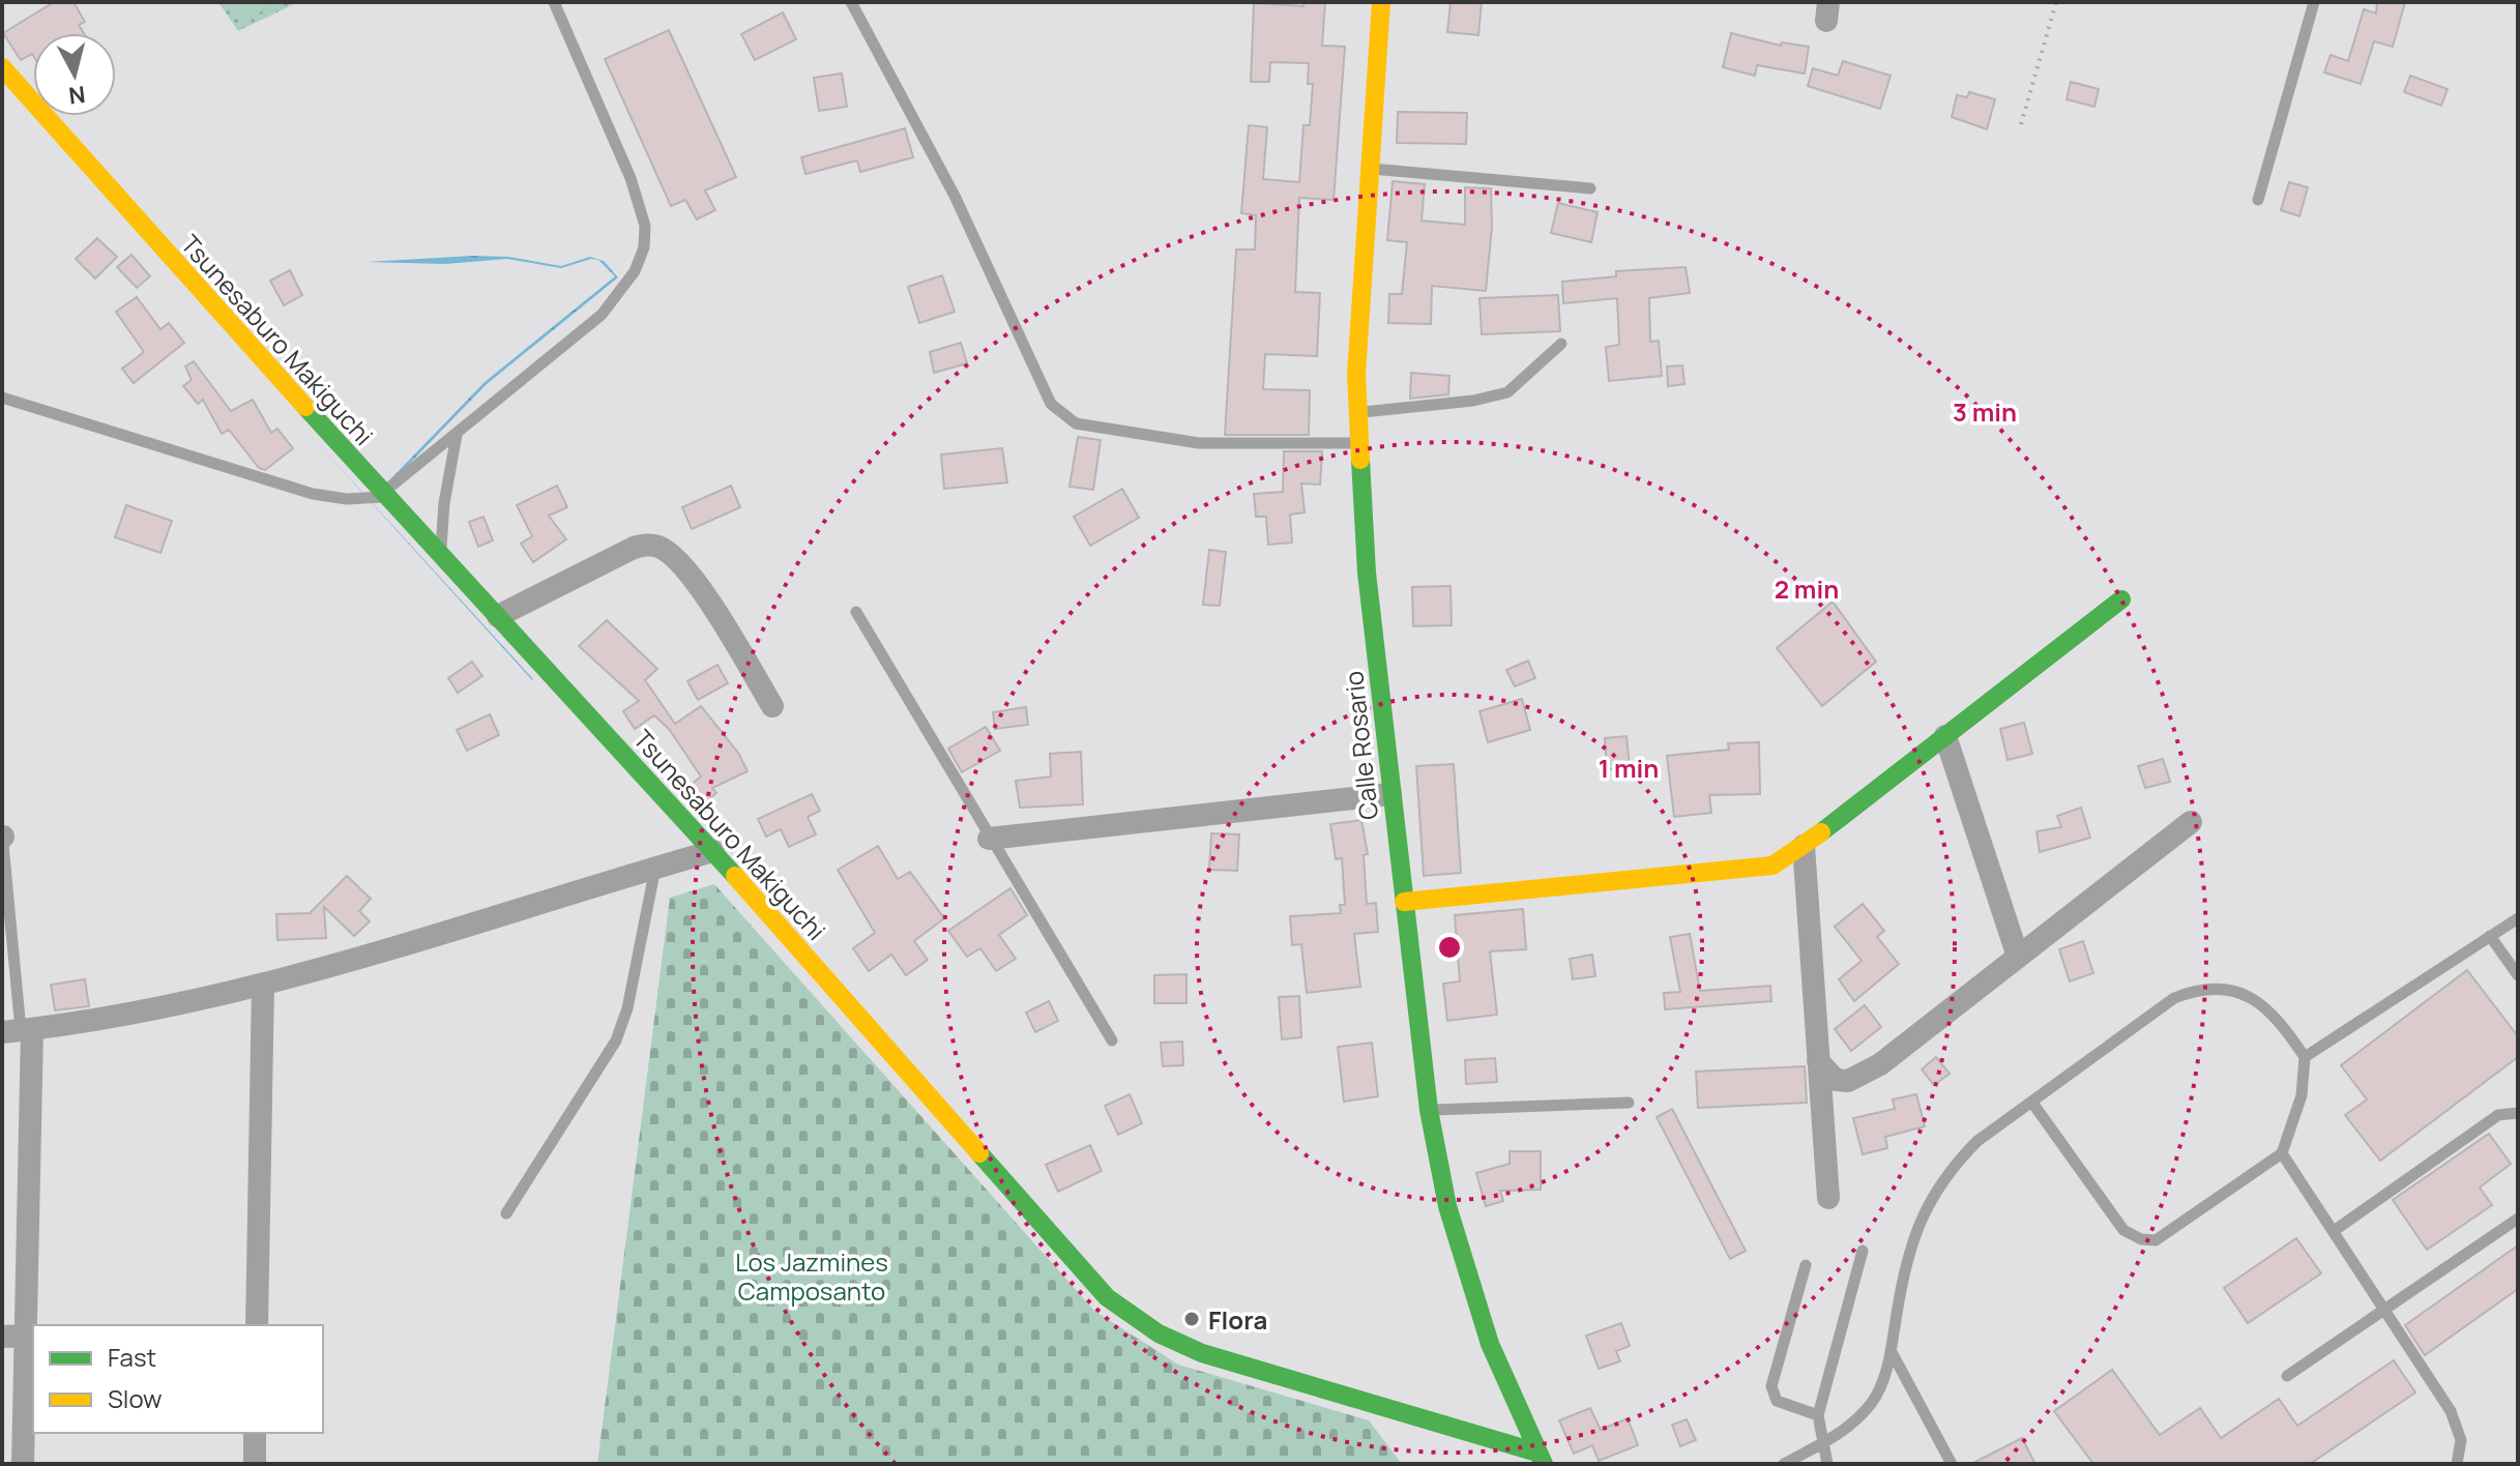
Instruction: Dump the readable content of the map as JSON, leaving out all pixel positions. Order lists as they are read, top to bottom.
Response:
{
  "streets": {
    "street": ["Tsunesaburo Makiguchi", "Calle Rosario"]
  },
  "crossings": [
    ["Tsunesaburo Makiguchi", "Calle Rosario"]
  ],
  "parks": ["Los Jazmines Camposanto"],
  "places": ["Flora"],
  "legend": ["Fast", "Slow"],
  "north": "bottom",
  "rings": ["3 min", "2 min", "1 min"]
}
